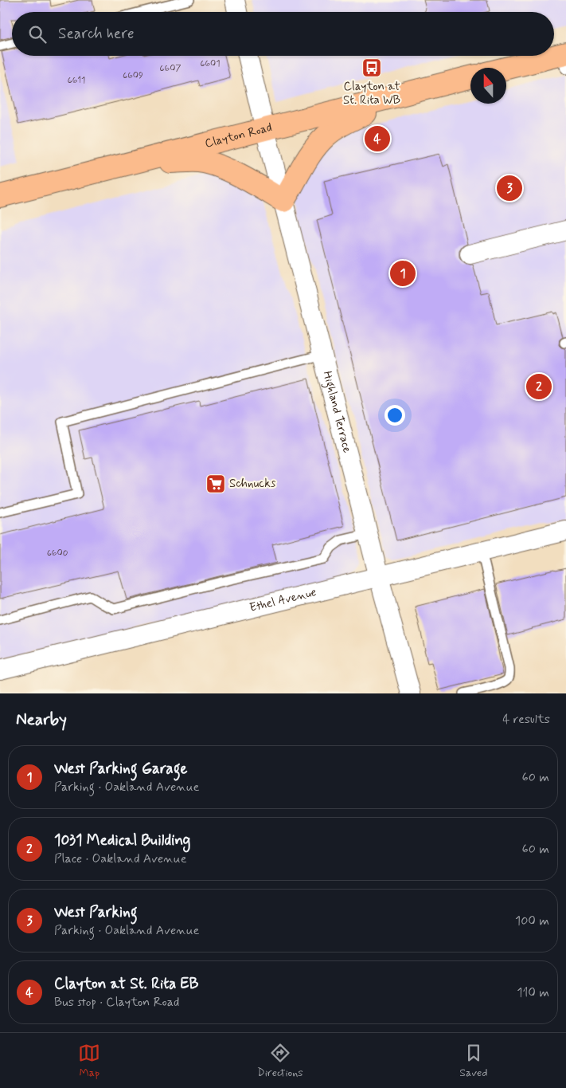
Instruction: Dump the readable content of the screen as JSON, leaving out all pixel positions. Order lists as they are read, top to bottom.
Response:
{
  "streets": {
    "main road": ["Clayton Road"],
    "street": ["Highland Terrace", "Ethel Avenue"]
  },
  "crossings": [
    ["Clayton Road", "Highland Terrace"],
    ["Highland Terrace", "Ethel Avenue"]
  ],
  "places": {
    "bus stop": ["Clayton at St. Rita WB"],
    "supermarket": ["Schnucks"]
  },
  "house_numbers": [
    "6601",
    "6607",
    "6609",
    "6611",
    "6600"
  ],
  "north": "top",
  "page": {
    "search": "Search here",
    "pins": [
      "4",
      "3",
      "1",
      "2"
    ],
    "heading": ["Nearby", "4 results"],
    "list": [
      {
        "mark": "1",
        "name": "West Parking Garage",
        "note": "Parking · Oakland Avenue",
        "value": "60 m"
      },
      {
        "mark": "2",
        "name": "1031 Medical Building",
        "note": "Place · Oakland Avenue",
        "value": "60 m"
      },
      {
        "mark": "3",
        "name": "West Parking",
        "note": "Parking · Oakland Avenue",
        "value": "100 m"
      },
      {
        "mark": "4",
        "name": "Clayton at St. Rita EB",
        "note": "Bus stop · Clayton Road",
        "value": "110 m"
      }
    ],
    "nav": ["Map", "Directions", "Saved"]
  }
}
